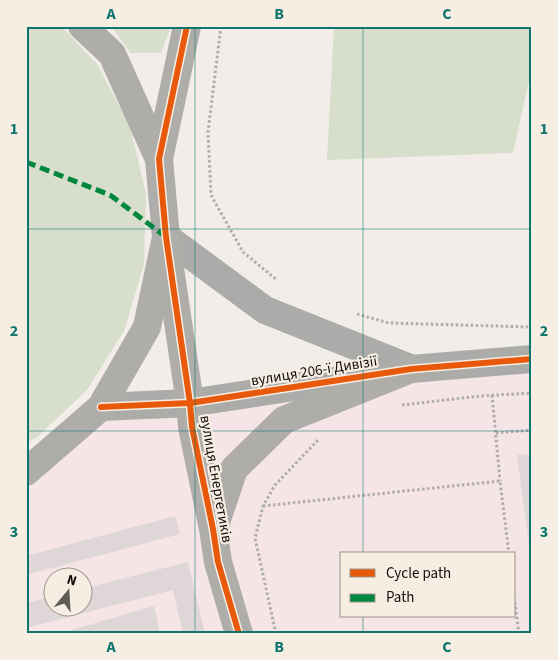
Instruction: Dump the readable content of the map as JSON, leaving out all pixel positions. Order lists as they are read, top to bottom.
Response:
{
  "streets": {
    "main road": ["вулиця Енергетиків"],
    "street": ["вулиця 206-ї Дивізії"]
  },
  "crossings": [
    ["вулиця 206-ї Дивізії", "вулиця Енергетиків"]
  ],
  "legend": ["Cycle path", "Path"],
  "north": "top",
  "grid": {
    "columns": ["A", "B", "C"],
    "rows": ["1", "2", "3"]
  }
}
